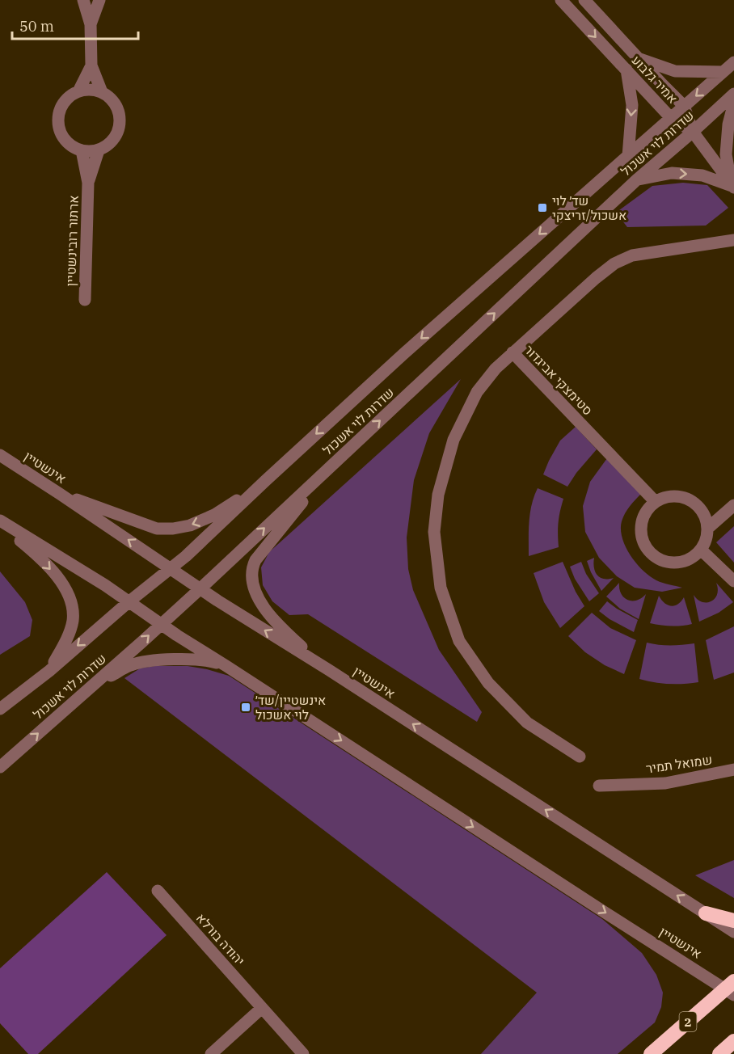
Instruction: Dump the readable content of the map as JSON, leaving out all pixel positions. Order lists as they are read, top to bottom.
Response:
{
  "streets": {
    "highway": ["2"],
    "street": [
      "אמיר גלבוע",
      "שדרות לוי אשכול",
      "ארתור רובינשטיין",
      "סטימצקי אביגדור",
      "אינשטיין",
      "שמואל תמיר",
      "יהודה בורלא"
    ]
  },
  "crossings": [
    ["אמיר גלבוע", "שדרות לוי אשכול"],
    ["שדרות לוי אשכול", "אינשטיין"],
    ["אינשטיין", "2"]
  ],
  "places": {
    "transit": ["שד׳ לוי אשכול/זריצקי", "אינשטיין/שד׳ לוי אשכול"]
  },
  "scale_bar": "50 m"
}
